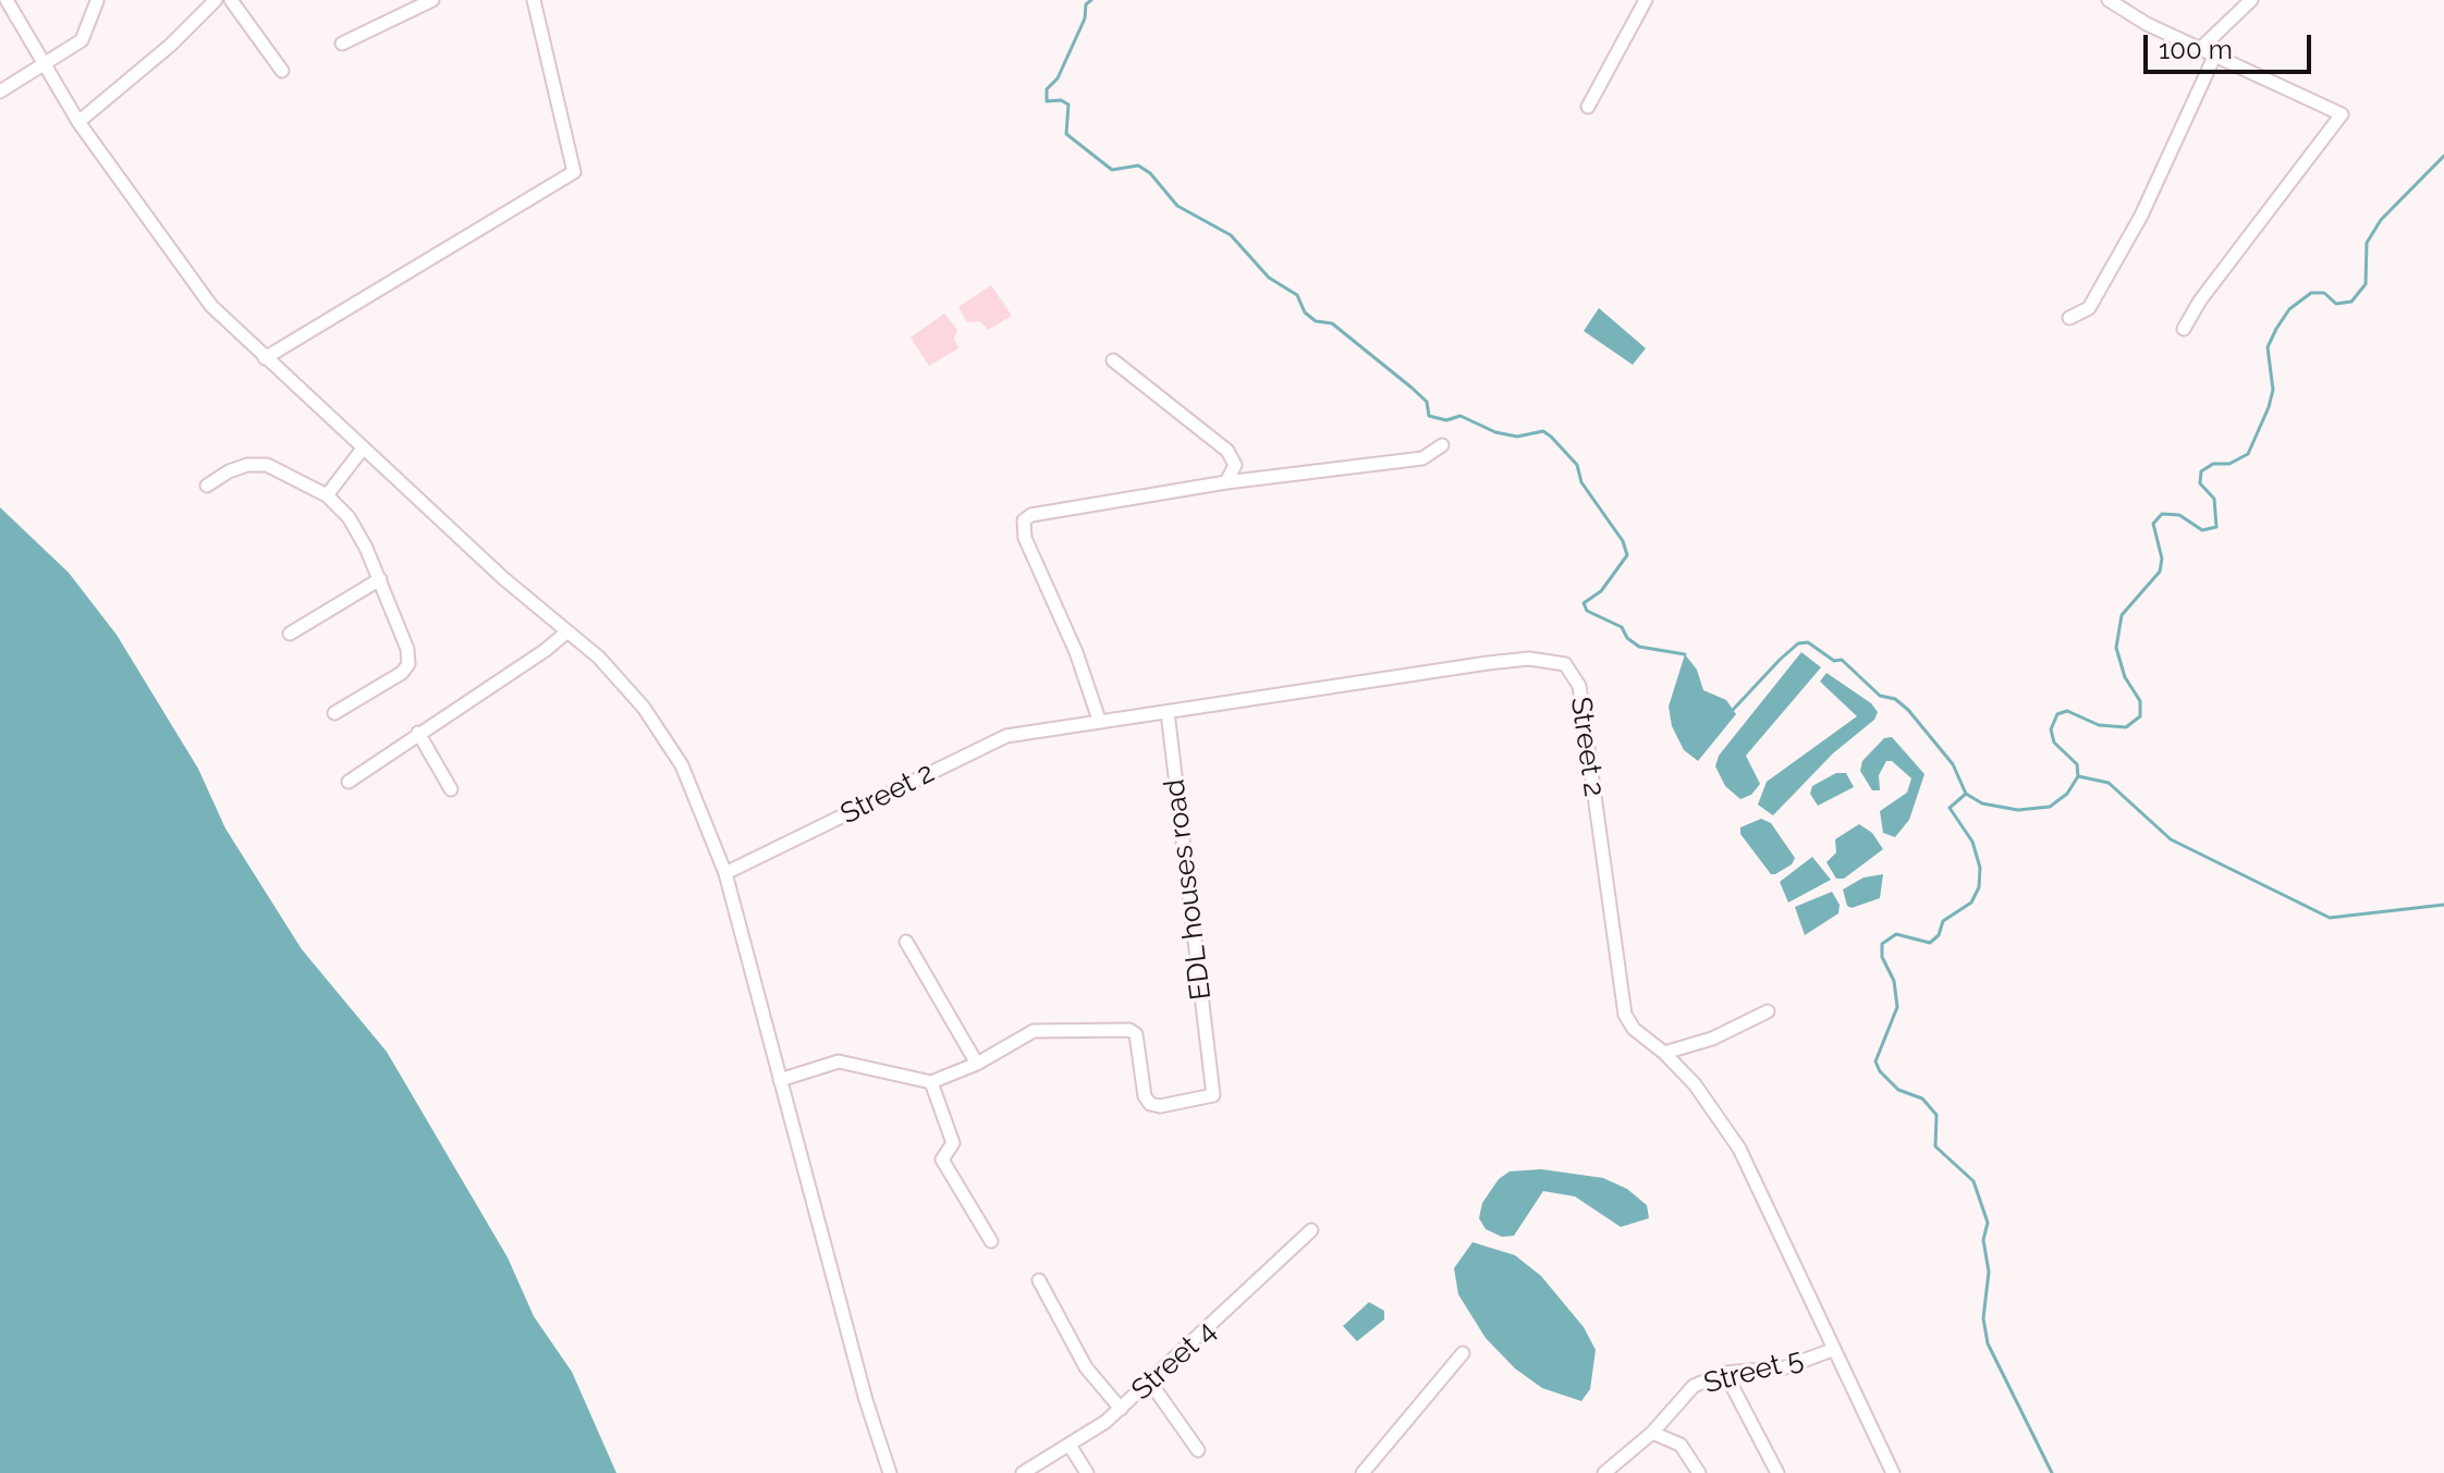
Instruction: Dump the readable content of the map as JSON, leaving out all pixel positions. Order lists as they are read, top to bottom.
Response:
{
  "streets": {
    "street": [
      "Street 2",
      "EDL houses road",
      "Street 4",
      "Street 5"
    ]
  },
  "crossings": [
    ["Street 2", "EDL houses road"],
    ["Street 2", "Street 5"]
  ],
  "scale_bar": "100 m"
}
